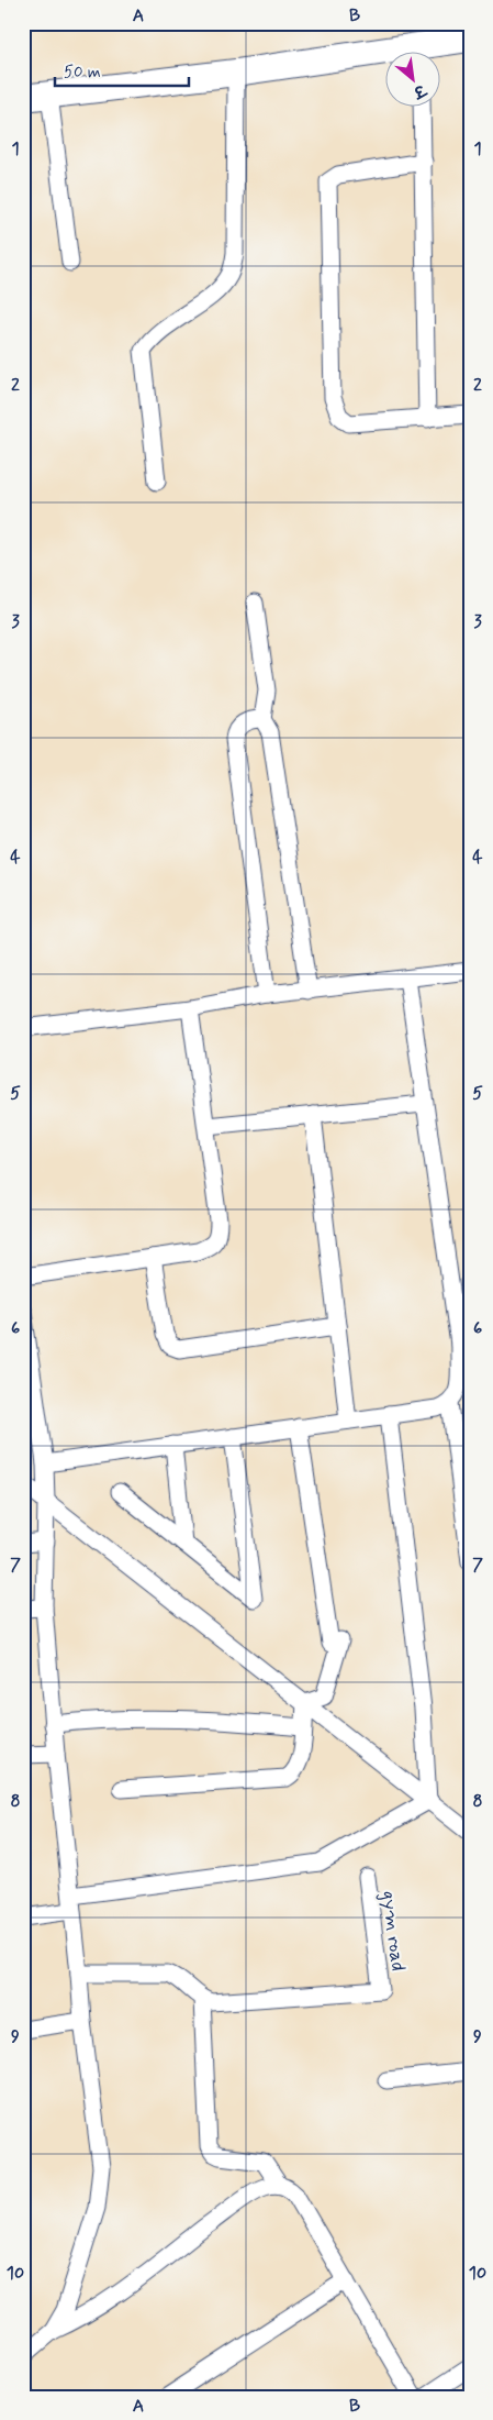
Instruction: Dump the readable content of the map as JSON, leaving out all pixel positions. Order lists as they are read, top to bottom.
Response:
{
  "streets": {
    "street": ["gym road"]
  },
  "scale_bar": "50 m",
  "north": "bottom right",
  "grid": {
    "columns": ["A", "B"],
    "rows": [
      "1",
      "2",
      "3",
      "4",
      "5",
      "6",
      "7",
      "8",
      "9",
      "10"
    ]
  }
}
